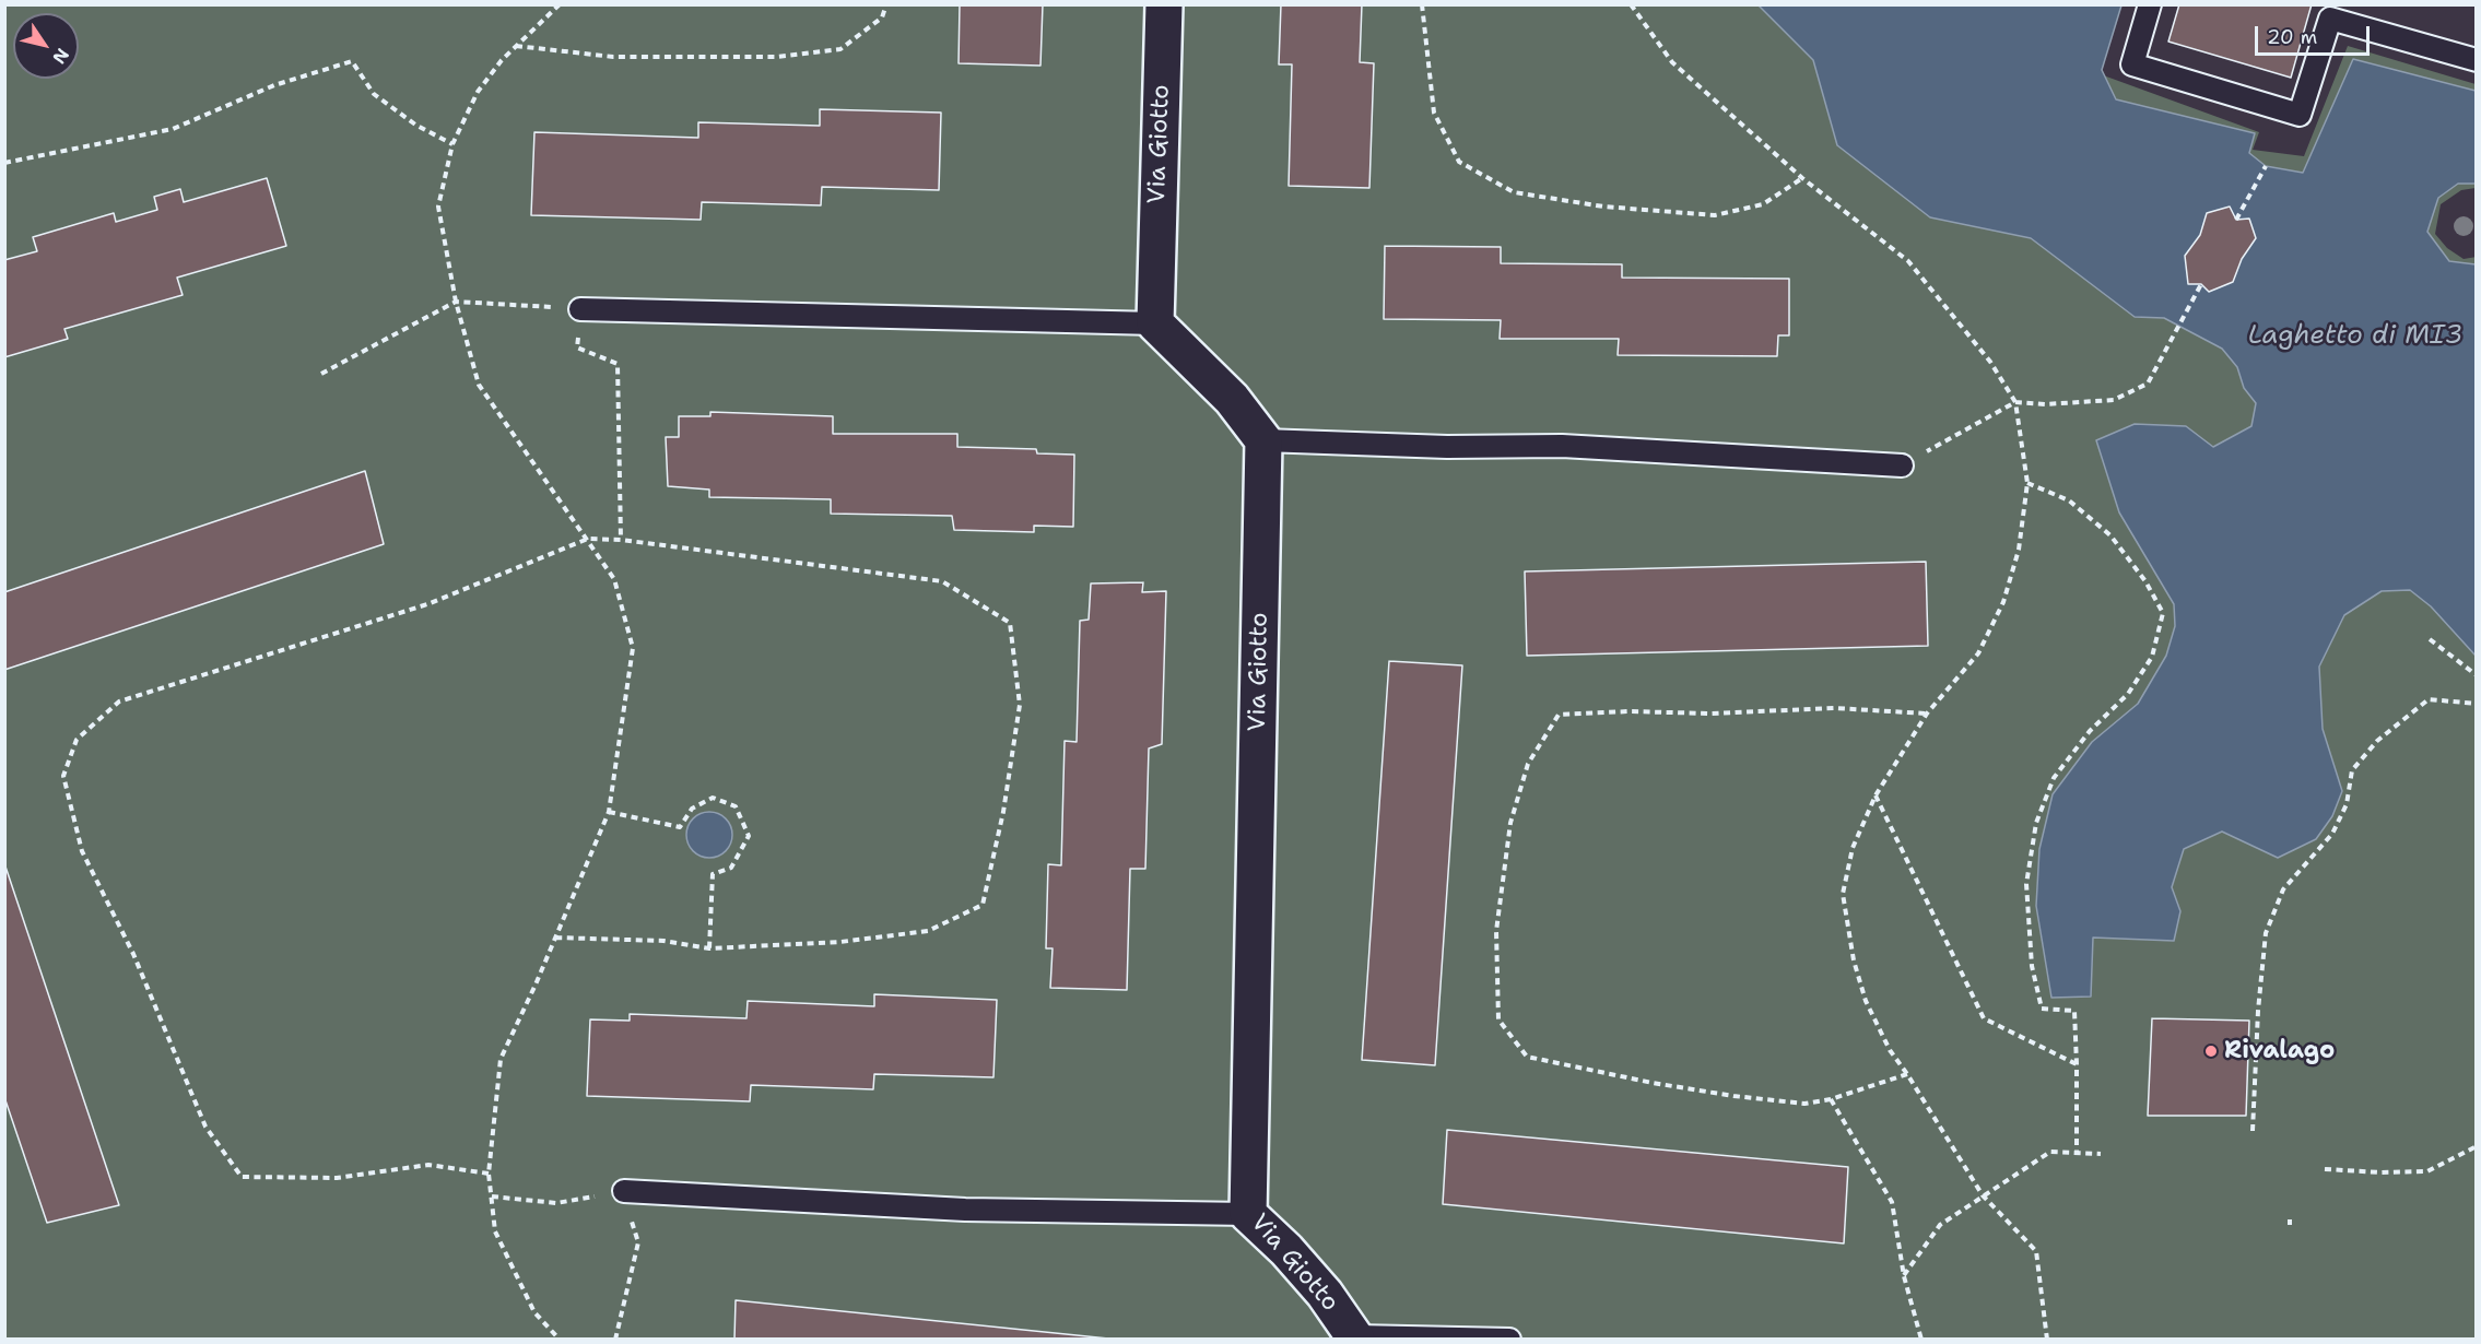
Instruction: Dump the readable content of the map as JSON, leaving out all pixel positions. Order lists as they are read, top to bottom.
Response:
{
  "streets": {
    "street": ["Via Giotto"]
  },
  "water": ["Laghetto di MI3"],
  "places": ["Rivalago"],
  "scale_bar": "20 m",
  "north": "bottom right"
}
